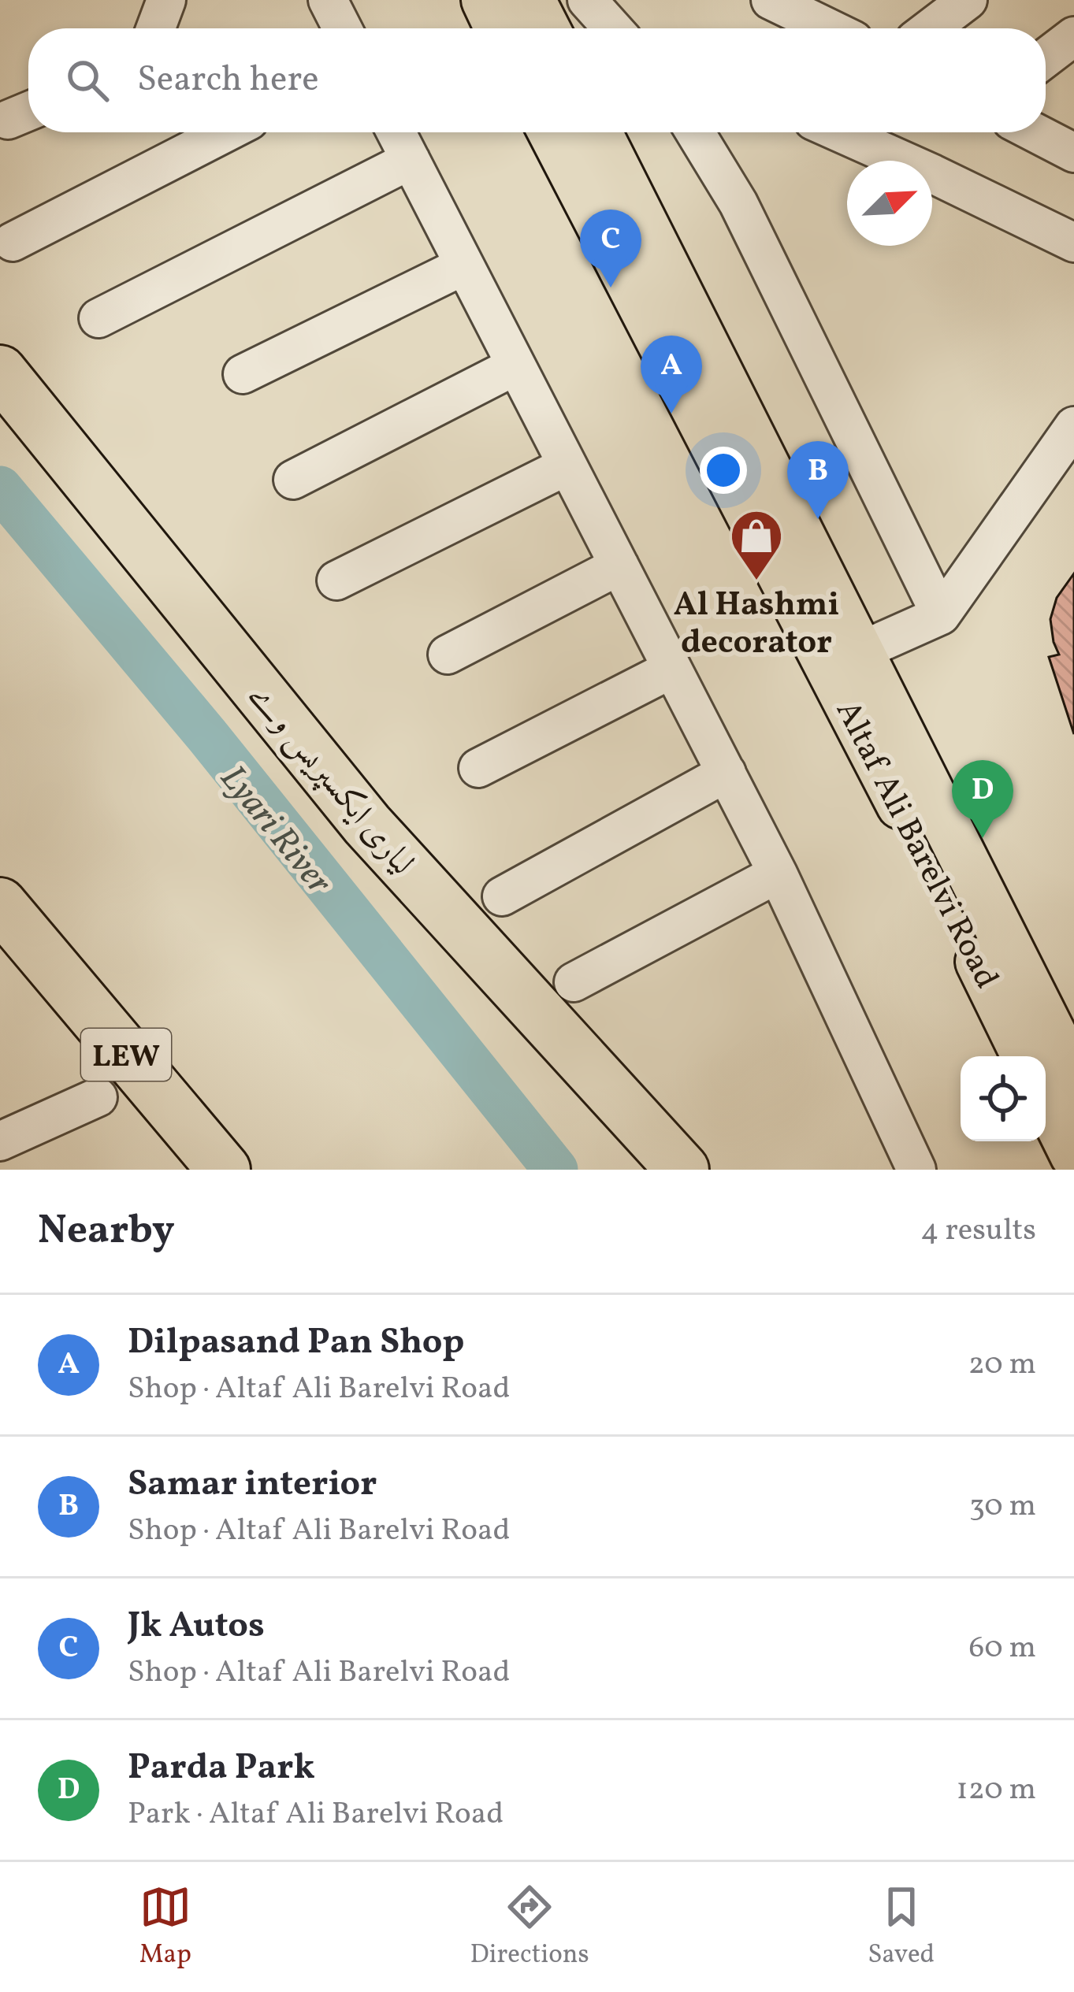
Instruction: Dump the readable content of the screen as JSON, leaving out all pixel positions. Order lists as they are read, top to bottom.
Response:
{
  "streets": {
    "highway": ["لیاری ایکسپریس وے", "LEW"],
    "main road": ["Altaf Ali Barelvi Road"]
  },
  "water": ["Lyari River"],
  "places": {
    "shop": ["Al Hashmi decorator"]
  },
  "north": "top right",
  "page": {
    "search": "Search here",
    "pins": [
      "C",
      "A",
      "B",
      "D"
    ],
    "heading": ["Nearby", "4 results"],
    "list": [
      {
        "mark": "A",
        "name": "Dilpasand Pan Shop",
        "note": "Shop · Altaf Ali Barelvi Road",
        "value": "20 m"
      },
      {
        "mark": "B",
        "name": "Samar interior",
        "note": "Shop · Altaf Ali Barelvi Road",
        "value": "30 m"
      },
      {
        "mark": "C",
        "name": "Jk Autos",
        "note": "Shop · Altaf Ali Barelvi Road",
        "value": "60 m"
      },
      {
        "mark": "D",
        "name": "Parda Park",
        "note": "Park · Altaf Ali Barelvi Road",
        "value": "120 m"
      }
    ],
    "nav": ["Map", "Directions", "Saved"]
  }
}
